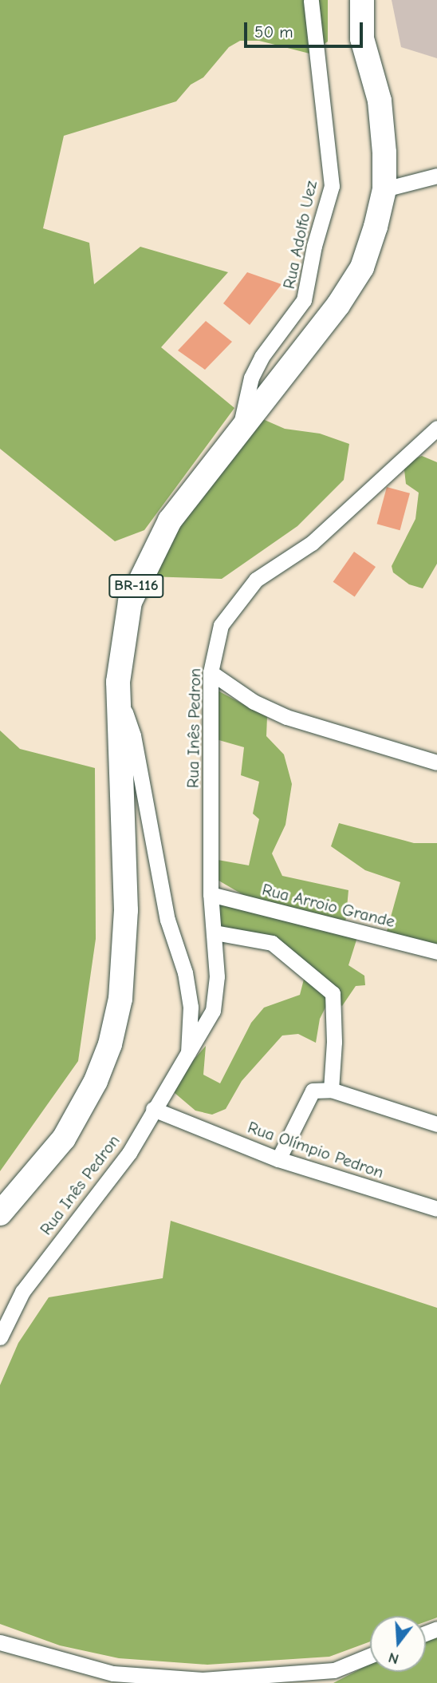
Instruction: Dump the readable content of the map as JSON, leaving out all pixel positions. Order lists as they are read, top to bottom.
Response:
{
  "streets": {
    "main road": ["BR-116"],
    "street": [
      "Rua Adolfo Uez",
      "Rua Inês Pedron",
      "Rua Arroio Grande",
      "Rua Olímpio Pedron"
    ]
  },
  "crossings": [
    ["Rua Adolfo Uez", "BR-116"],
    ["BR-116", "Rua Inês Pedron"],
    ["Rua Inês Pedron", "Rua Arroio Grande"],
    ["Rua Inês Pedron", "Rua Olímpio Pedron"]
  ],
  "scale_bar": "50 m",
  "north": "bottom"
}
